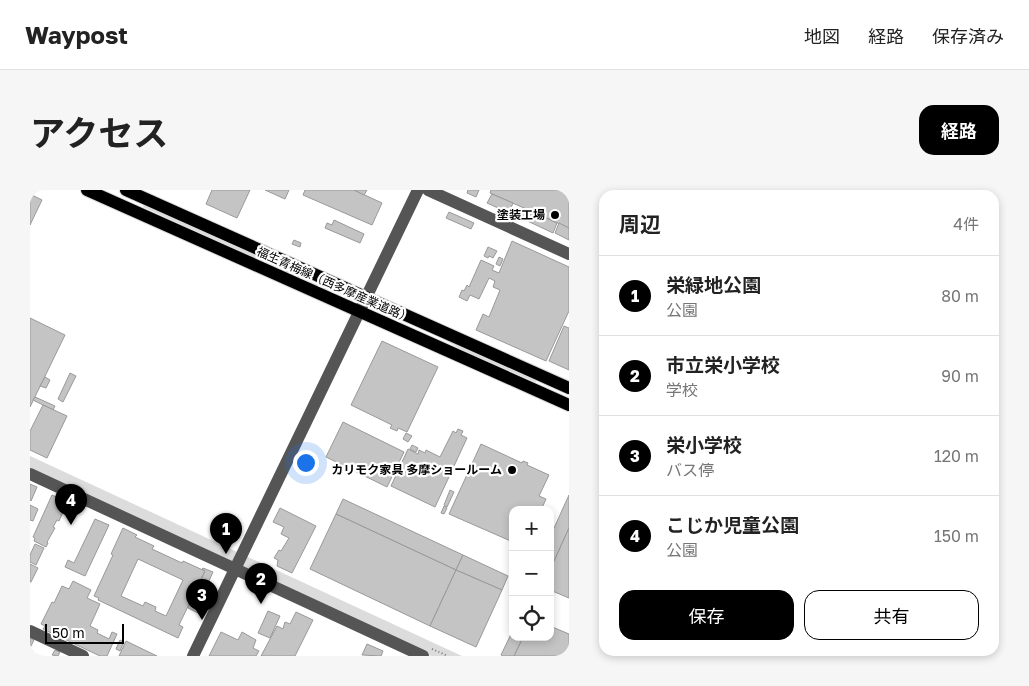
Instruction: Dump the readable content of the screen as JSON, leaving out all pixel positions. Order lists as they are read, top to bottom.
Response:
{
  "streets": {
    "main road": ["福生青梅線（西多摩産業道路）"]
  },
  "places": ["塗装工場", "カリモク家具 多摩ショールーム"],
  "scale_bar": "50 m",
  "page": {
    "header": "Waypost",
    "nav": ["地図", "経路", "保存済み"],
    "title": "アクセス",
    "buttons": [
      "経路",
      ["保存", "共有"]
    ],
    "heading": ["周辺", "4件"],
    "list": [
      {
        "mark": "1",
        "name": "栄緑地公園",
        "note": "公園",
        "value": "80 m"
      },
      {
        "mark": "2",
        "name": "市立栄小学校",
        "note": "学校",
        "value": "90 m"
      },
      {
        "mark": "3",
        "name": "栄小学校",
        "note": "バス停",
        "value": "120 m"
      },
      {
        "mark": "4",
        "name": "こじか児童公園",
        "note": "公園",
        "value": "150 m"
      }
    ],
    "pins": [
      "4",
      "1",
      "2",
      "3"
    ],
    "map_buttons": ["+", "−"],
    "scale": "50 m"
  }
}
